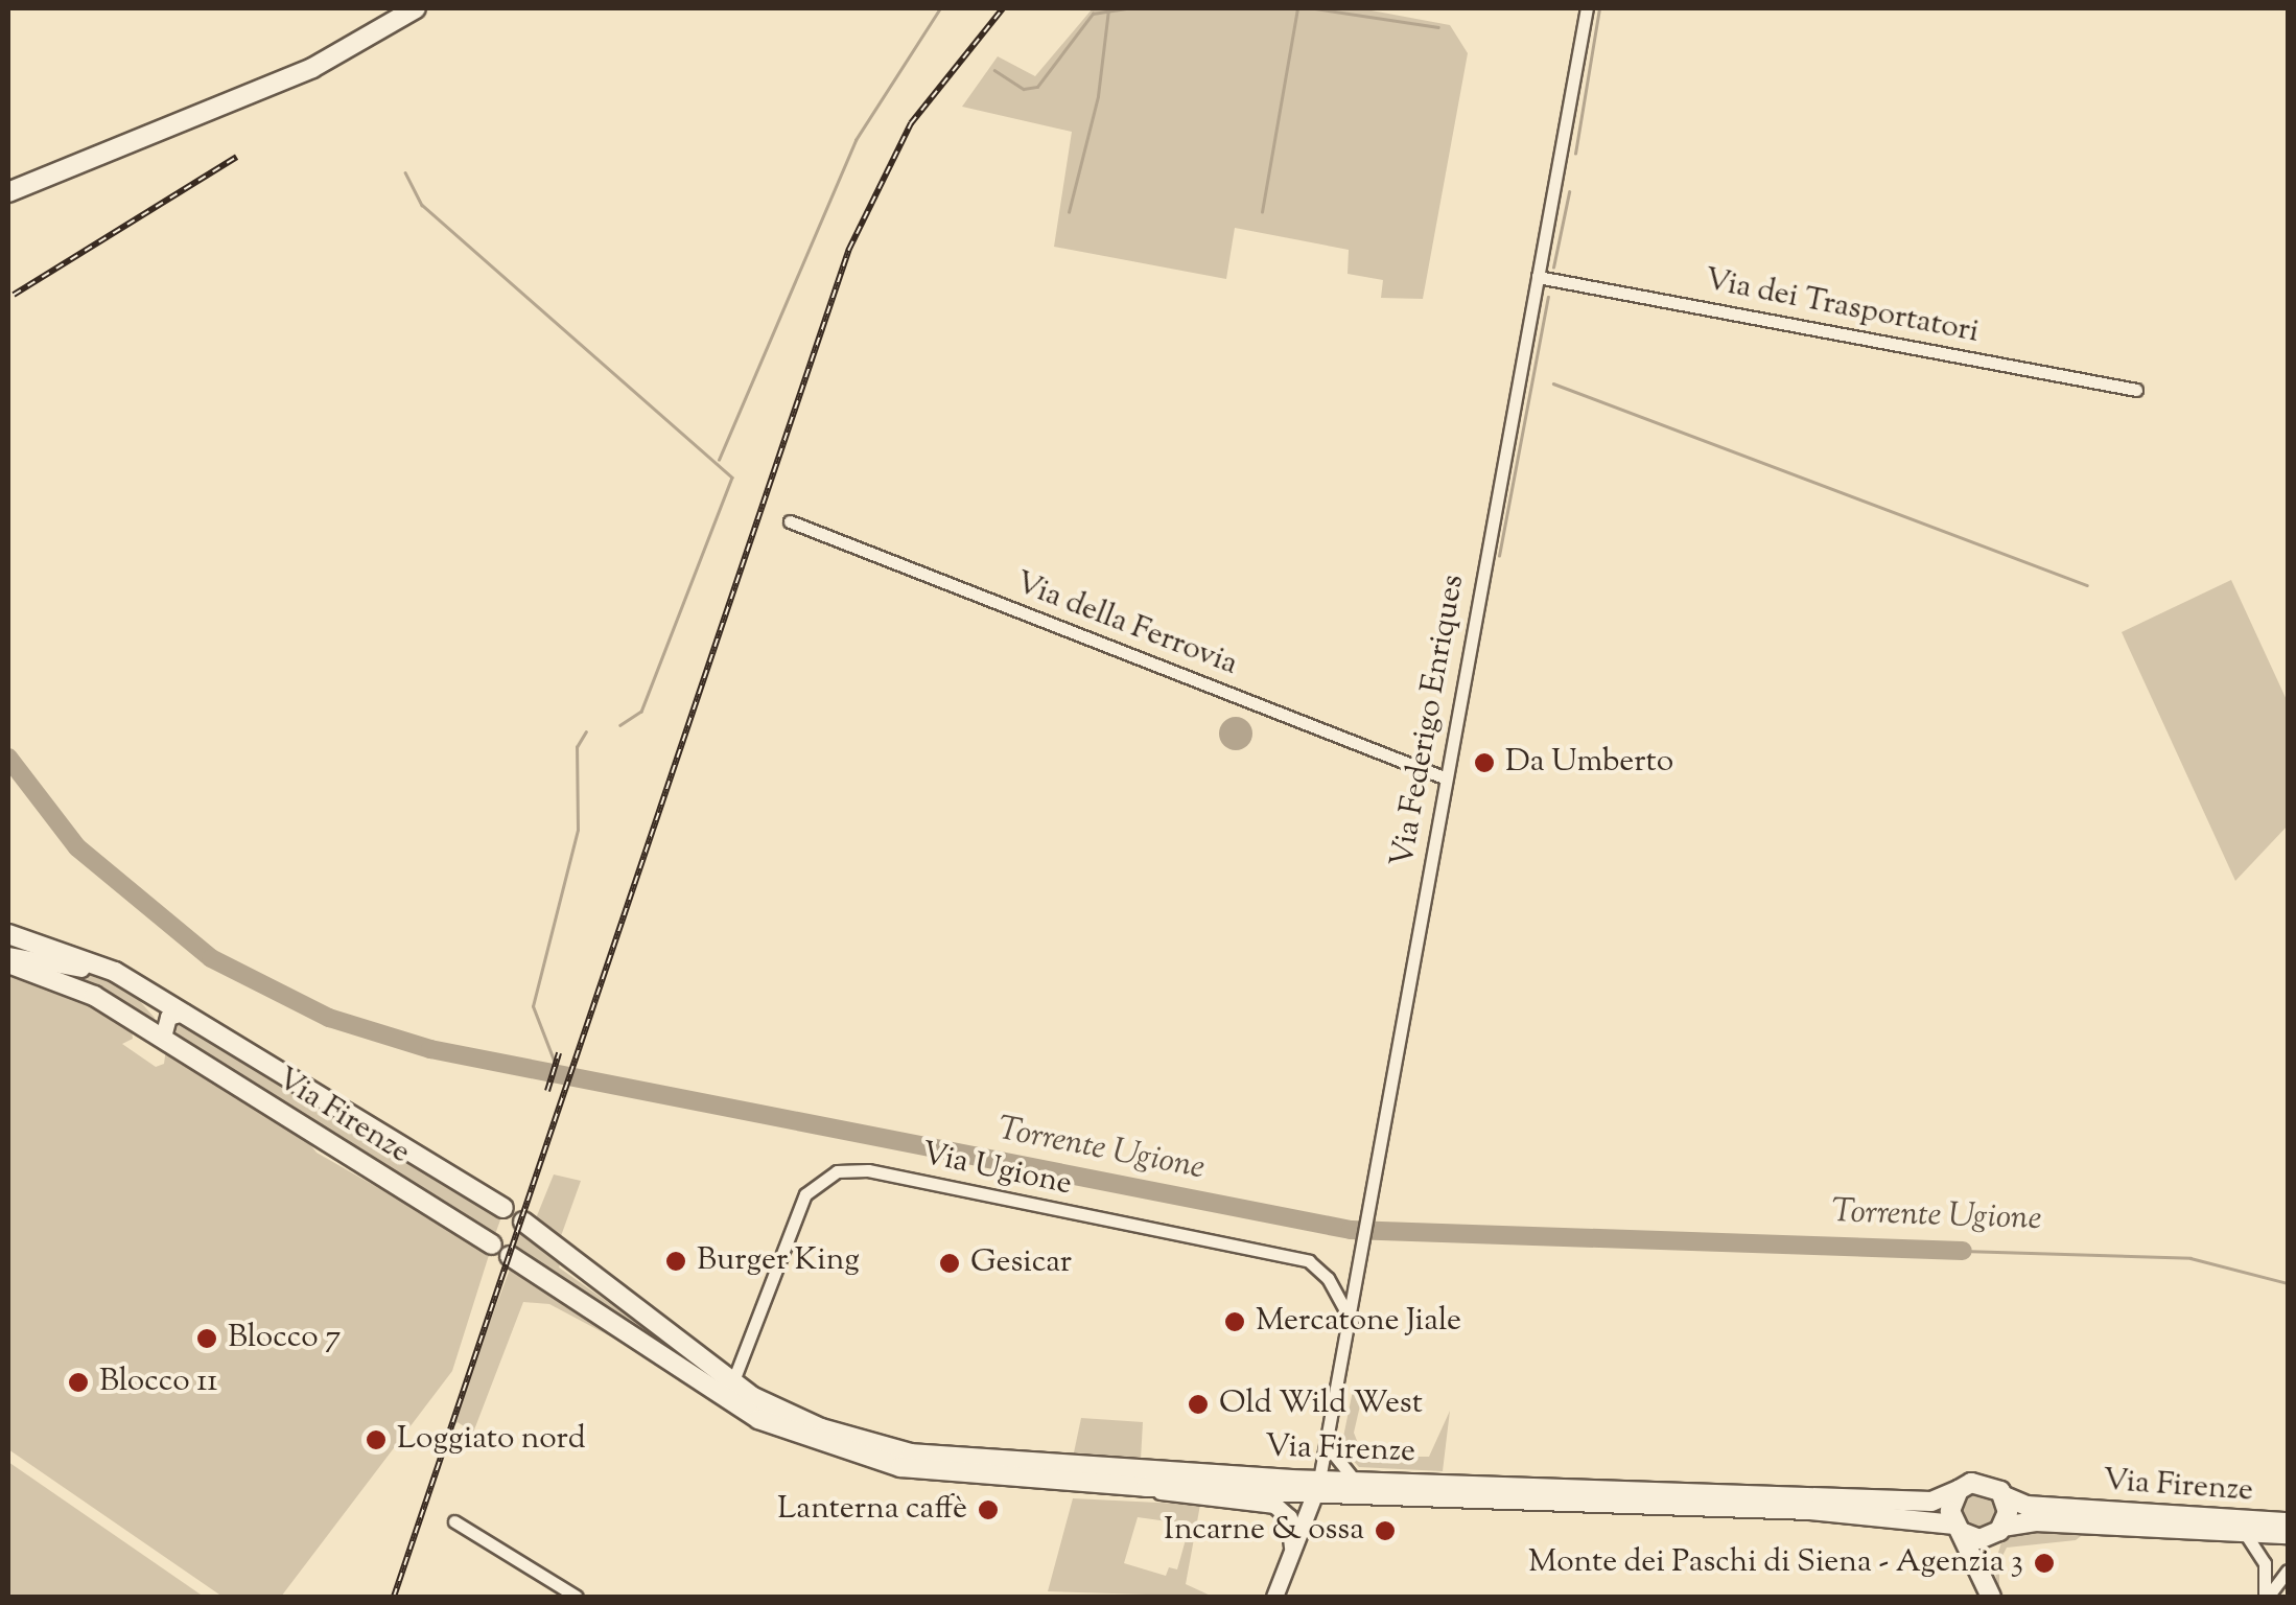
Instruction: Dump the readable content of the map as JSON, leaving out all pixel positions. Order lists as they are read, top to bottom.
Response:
{
  "streets": {
    "main road": ["Via Firenze"],
    "street": [
      "Via dei Trasportatori",
      "Via della Ferrovia",
      "Via Federigo Enriques",
      "Via Ugione"
    ]
  },
  "crossings": [
    ["Via dei Trasportatori", "Via Federigo Enriques"],
    ["Via della Ferrovia", "Via Federigo Enriques"],
    ["Via Federigo Enriques", "Via Firenze"],
    ["Via Federigo Enriques", "Via Ugione"],
    ["Via Firenze", "Via Ugione"]
  ],
  "water": ["Torrente Ugione"],
  "places": [
    "Da Umberto",
    "Burger King",
    "Gesicar",
    "Mercatone Jiale",
    "Blocco 7",
    "Blocco 11",
    "Old Wild West",
    "Loggiato nord",
    "Lanterna caffè",
    "Incarne & ossa",
    "Monte dei Paschi di Siena - Agenzia 3"
  ]
}
